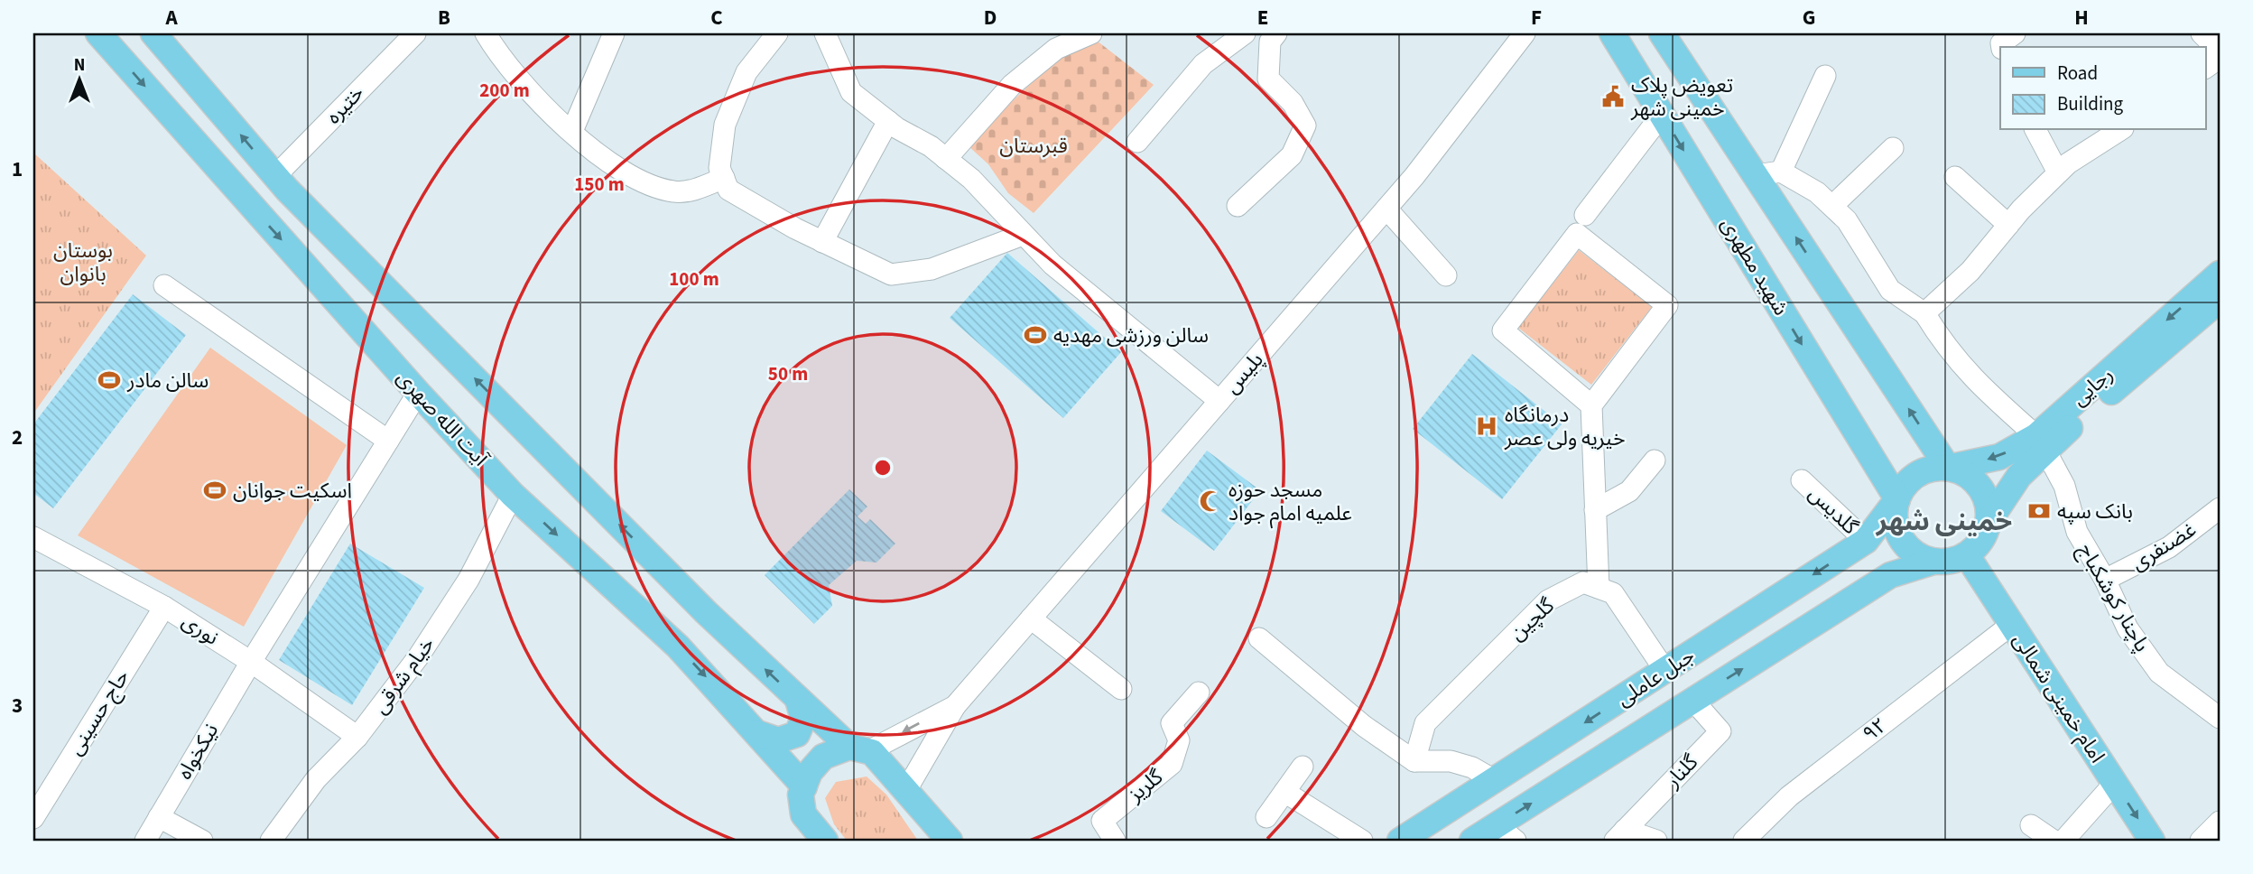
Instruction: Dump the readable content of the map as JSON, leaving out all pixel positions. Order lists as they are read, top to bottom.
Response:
{
  "streets": {
    "main road": [
      "شهید مطهری",
      "رجایی",
      "آیت الله صهری",
      "جبل عاملی",
      "امام خمینی شمالی"
    ],
    "street": [
      "ختیره",
      "پلیس",
      "گلدیس",
      "غضنفری",
      "پاچنار کوشکباج",
      "گلچین",
      "نوری",
      "خیام شرقی",
      "حاج حسینی",
      "۹۲",
      "نیکخواه",
      "گلنار",
      "گلریز"
    ]
  },
  "crossings": [
    ["شهید مطهری", "رجایی"],
    ["شهید مطهری", "جبل عاملی"],
    ["شهید مطهری", "امام خمینی شمالی"],
    ["رجایی", "پاچنار کوشکباج"],
    ["رجایی", "جبل عاملی"],
    ["رجایی", "امام خمینی شمالی"],
    ["آیت الله صهری", "خیام شرقی"],
    ["آیت الله صهری", "نیکخواه"],
    ["گلدیس", "جبل عاملی"],
    ["غضنفری", "پاچنار کوشکباج"],
    ["نوری", "خیام شرقی"],
    ["نوری", "حاج حسینی"],
    ["نوری", "نیکخواه"],
    ["جبل عاملی", "امام خمینی شمالی"],
    ["جبل عاملی", "گلنار"],
    ["امام خمینی شمالی", "۹۲"]
  ],
  "districts": ["خمینی شهر"],
  "parks": ["قبرستان", "بوستان بانوان"],
  "places": {
    "public building": ["تعویض پلاک خمینی شهر"],
    "sports": ["سالن ورزشی مهدیه", "سالن مادر", "اسکیت جوانان"],
    "hospital": ["درمانگاه خیریه ولی عصر"],
    "mosque": ["مسجد حوزه علمیه امام جواد"],
    "bank": ["بانک سپه"]
  },
  "legend": ["Road", "Building"],
  "north": "top",
  "grid": {
    "columns": [
      "A",
      "B",
      "C",
      "D",
      "E",
      "F",
      "G",
      "H"
    ],
    "rows": ["1", "2", "3"]
  },
  "rings": [
    "200 m",
    "150 m",
    "100 m",
    "50 m"
  ]
}
